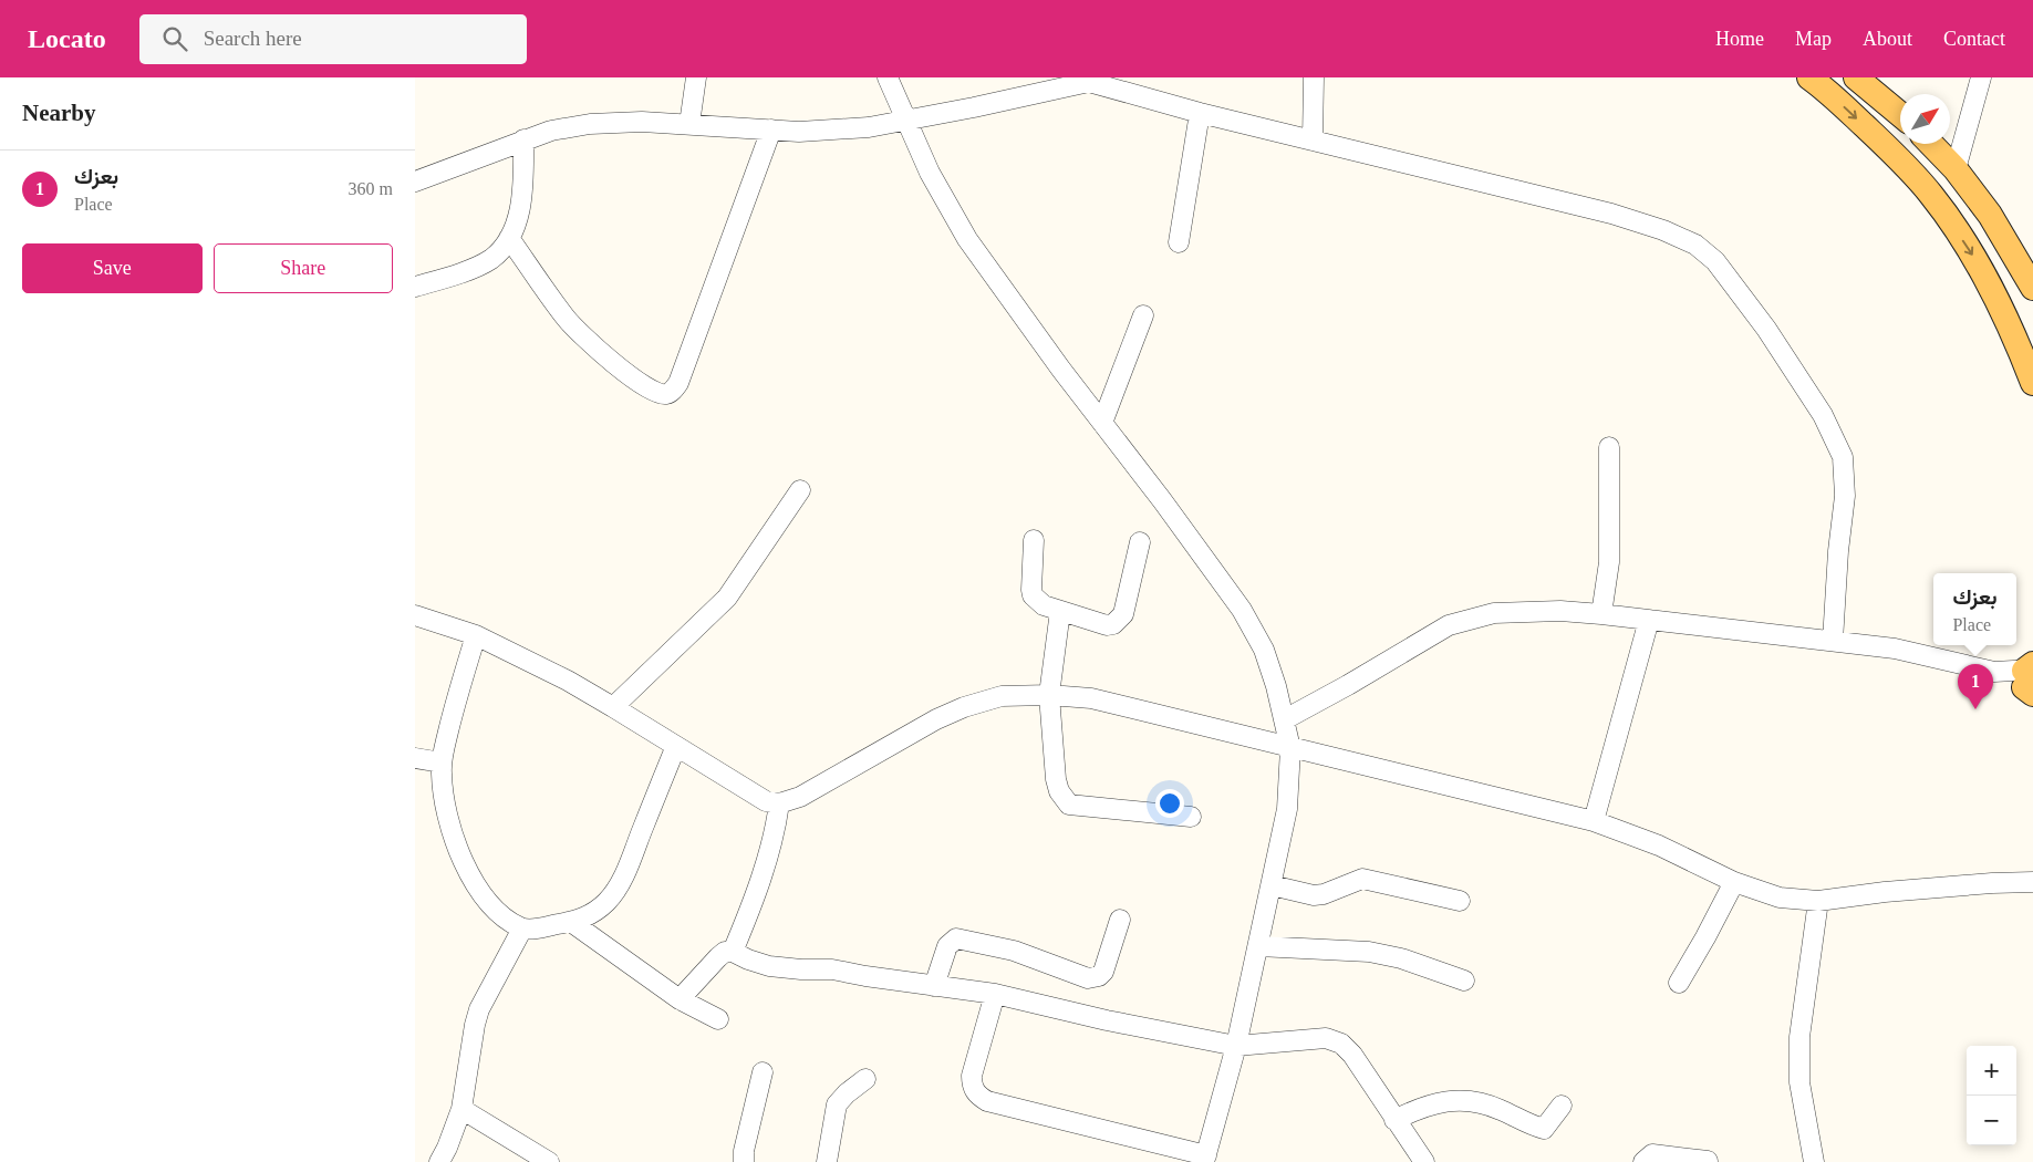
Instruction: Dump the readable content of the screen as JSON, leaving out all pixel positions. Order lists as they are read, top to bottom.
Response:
{
  "north": "top right",
  "page": {
    "header": "Locato",
    "search": "Search here",
    "nav": [
      "Home",
      "Map",
      "About",
      "Contact"
    ],
    "heading": "Nearby",
    "list": [
      {
        "mark": "1",
        "name": "بعزك",
        "note": "Place",
        "value": "360 m"
      }
    ],
    "buttons": ["Save", "Share"],
    "popup": ["بعزك", "Place"],
    "pins": "1",
    "map_buttons": ["+", "−"]
  }
}
